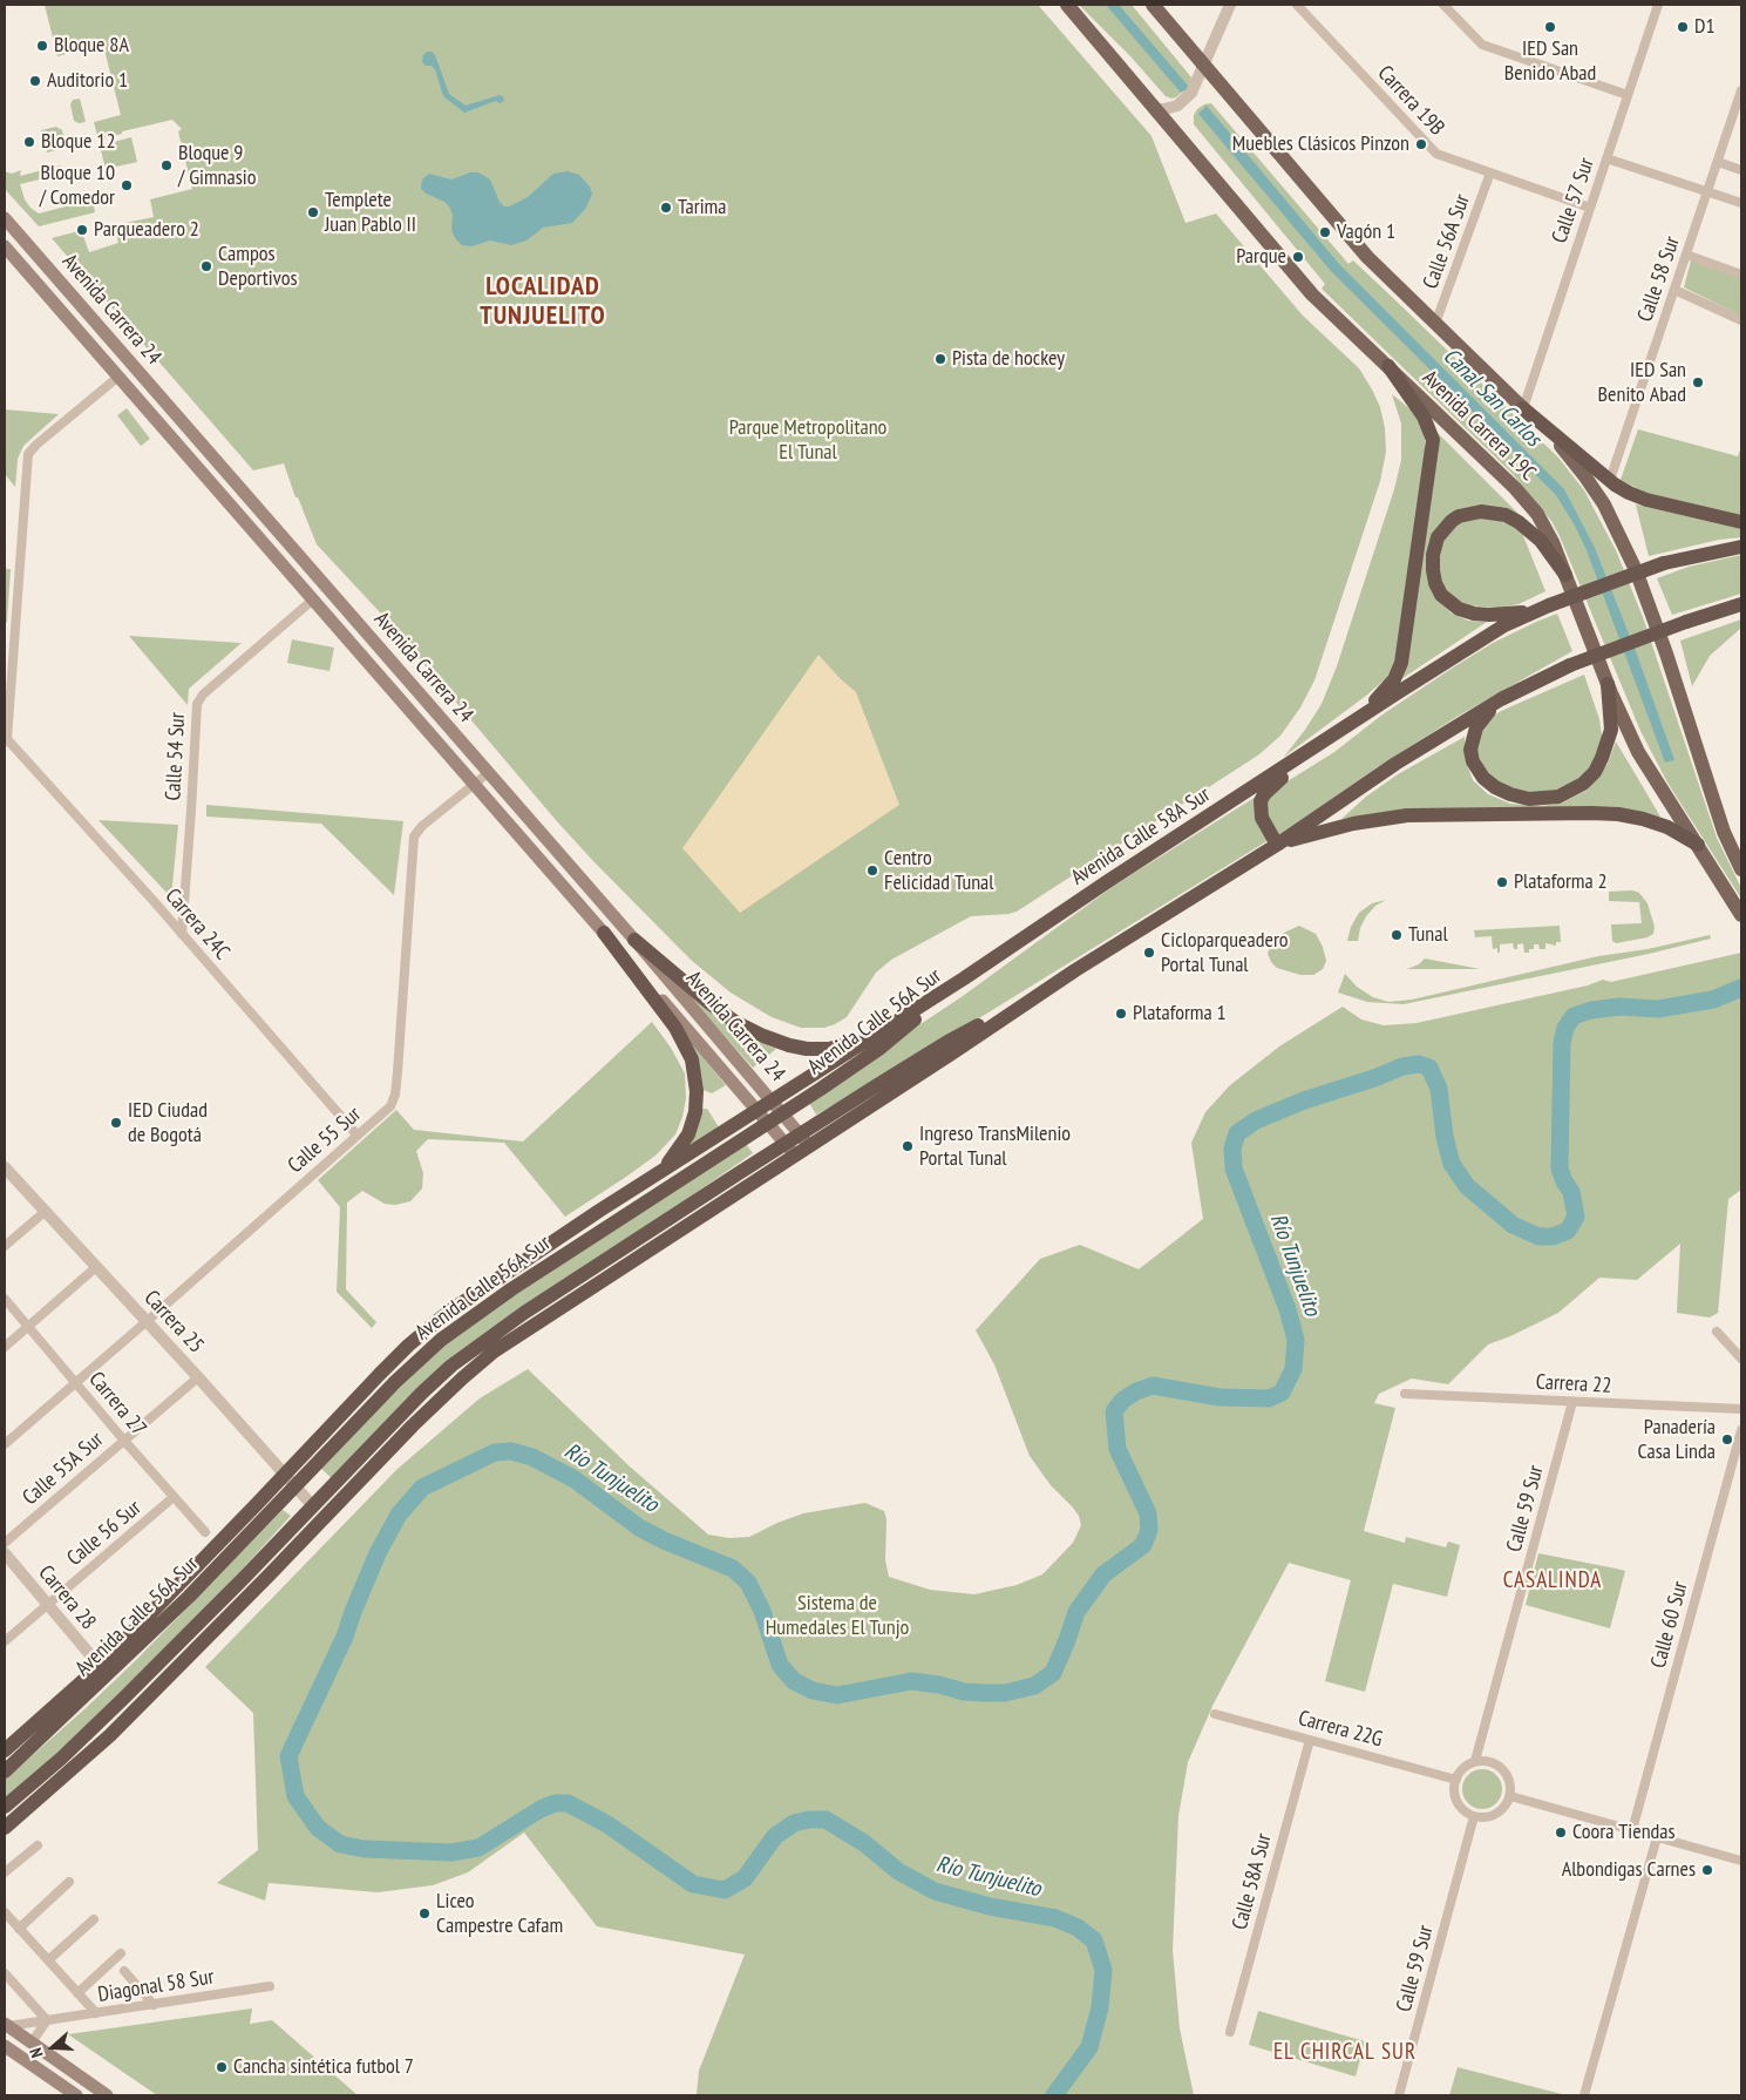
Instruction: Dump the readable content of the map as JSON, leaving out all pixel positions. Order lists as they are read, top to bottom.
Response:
{
  "streets": {
    "highway": ["Avenida Calle 58A Sur", "Avenida Calle 56A Sur"],
    "main road": ["Avenida Carrera 24", "Avenida Carrera 19C"],
    "street": [
      "Carrera 19B",
      "Calle 57 Sur",
      "Calle 56A Sur",
      "Calle 58 Sur",
      "Calle 54 Sur",
      "Carrera 24C",
      "Calle 55 Sur",
      "Carrera 25",
      "Carrera 22",
      "Carrera 27",
      "Calle 55A Sur",
      "Calle 59 Sur",
      "Calle 56 Sur",
      "Carrera 28",
      "Calle 60 Sur",
      "Carrera 22G",
      "Calle 58A Sur",
      "Diagonal 58 Sur"
    ]
  },
  "crossings": [
    ["Carrera 19B", "Calle 57 Sur"],
    ["Carrera 19B", "Calle 56A Sur"],
    ["Calle 57 Sur", "Avenida Carrera 19C"],
    ["Calle 56A Sur", "Avenida Carrera 19C"],
    ["Avenida Carrera 24", "Calle 54 Sur"],
    ["Avenida Carrera 24", "Avenida Calle 58A Sur"],
    ["Avenida Carrera 24", "Avenida Calle 56A Sur"],
    ["Avenida Carrera 24", "Calle 55 Sur"],
    ["Calle 54 Sur", "Carrera 24C"],
    ["Avenida Calle 58A Sur", "Avenida Calle 56A Sur"],
    ["Carrera 24C", "Calle 55 Sur"],
    ["Avenida Calle 56A Sur", "Carrera 25"],
    ["Avenida Calle 56A Sur", "Carrera 28"],
    ["Calle 55 Sur", "Carrera 25"],
    ["Calle 55 Sur", "Carrera 27"],
    ["Carrera 25", "Calle 55A Sur"],
    ["Carrera 22", "Calle 59 Sur"],
    ["Carrera 27", "Calle 55A Sur"],
    ["Carrera 27", "Calle 56 Sur"],
    ["Calle 59 Sur", "Carrera 22G"],
    ["Calle 56 Sur", "Carrera 28"],
    ["Carrera 22G", "Calle 58A Sur"]
  ],
  "districts": ["LOCALIDAD TUNJUELITO", "CASALINDA", "EL CHIRCAL SUR"],
  "water": ["Canal San Carlos", "Río Tunjuelito"],
  "parks": ["Parque Metropolitano El Tunal", "Sistema de Humedales El Tunjo"],
  "places": [
    "IED San Benido Abad",
    "D1",
    "Bloque 8A",
    "Auditorio 1",
    "Bloque 12",
    "Muebles Clásicos Pinzon",
    "Bloque 9 / Gimnasio",
    "Bloque 10 / Comedor",
    "Tarima",
    "Templete Juan Pablo II",
    "Parqueadero 2",
    "Vagón 1",
    "Parque",
    "Campos Deportivos",
    "Pista de hockey",
    "IED San Benito Abad",
    "Centro Felicidad Tunal",
    "Plataforma 2",
    "Tunal",
    "Cicloparqueadero Portal Tunal",
    "Plataforma 1",
    "IED Ciudad de Bogotá",
    "Ingreso TransMilenio Portal Tunal",
    "Panadería Casa Linda",
    "Coora Tiendas",
    "Albondigas Carnes",
    "Liceo Campestre Cafam",
    "Cancha sintética futbol 7"
  ],
  "north": "left"
}
